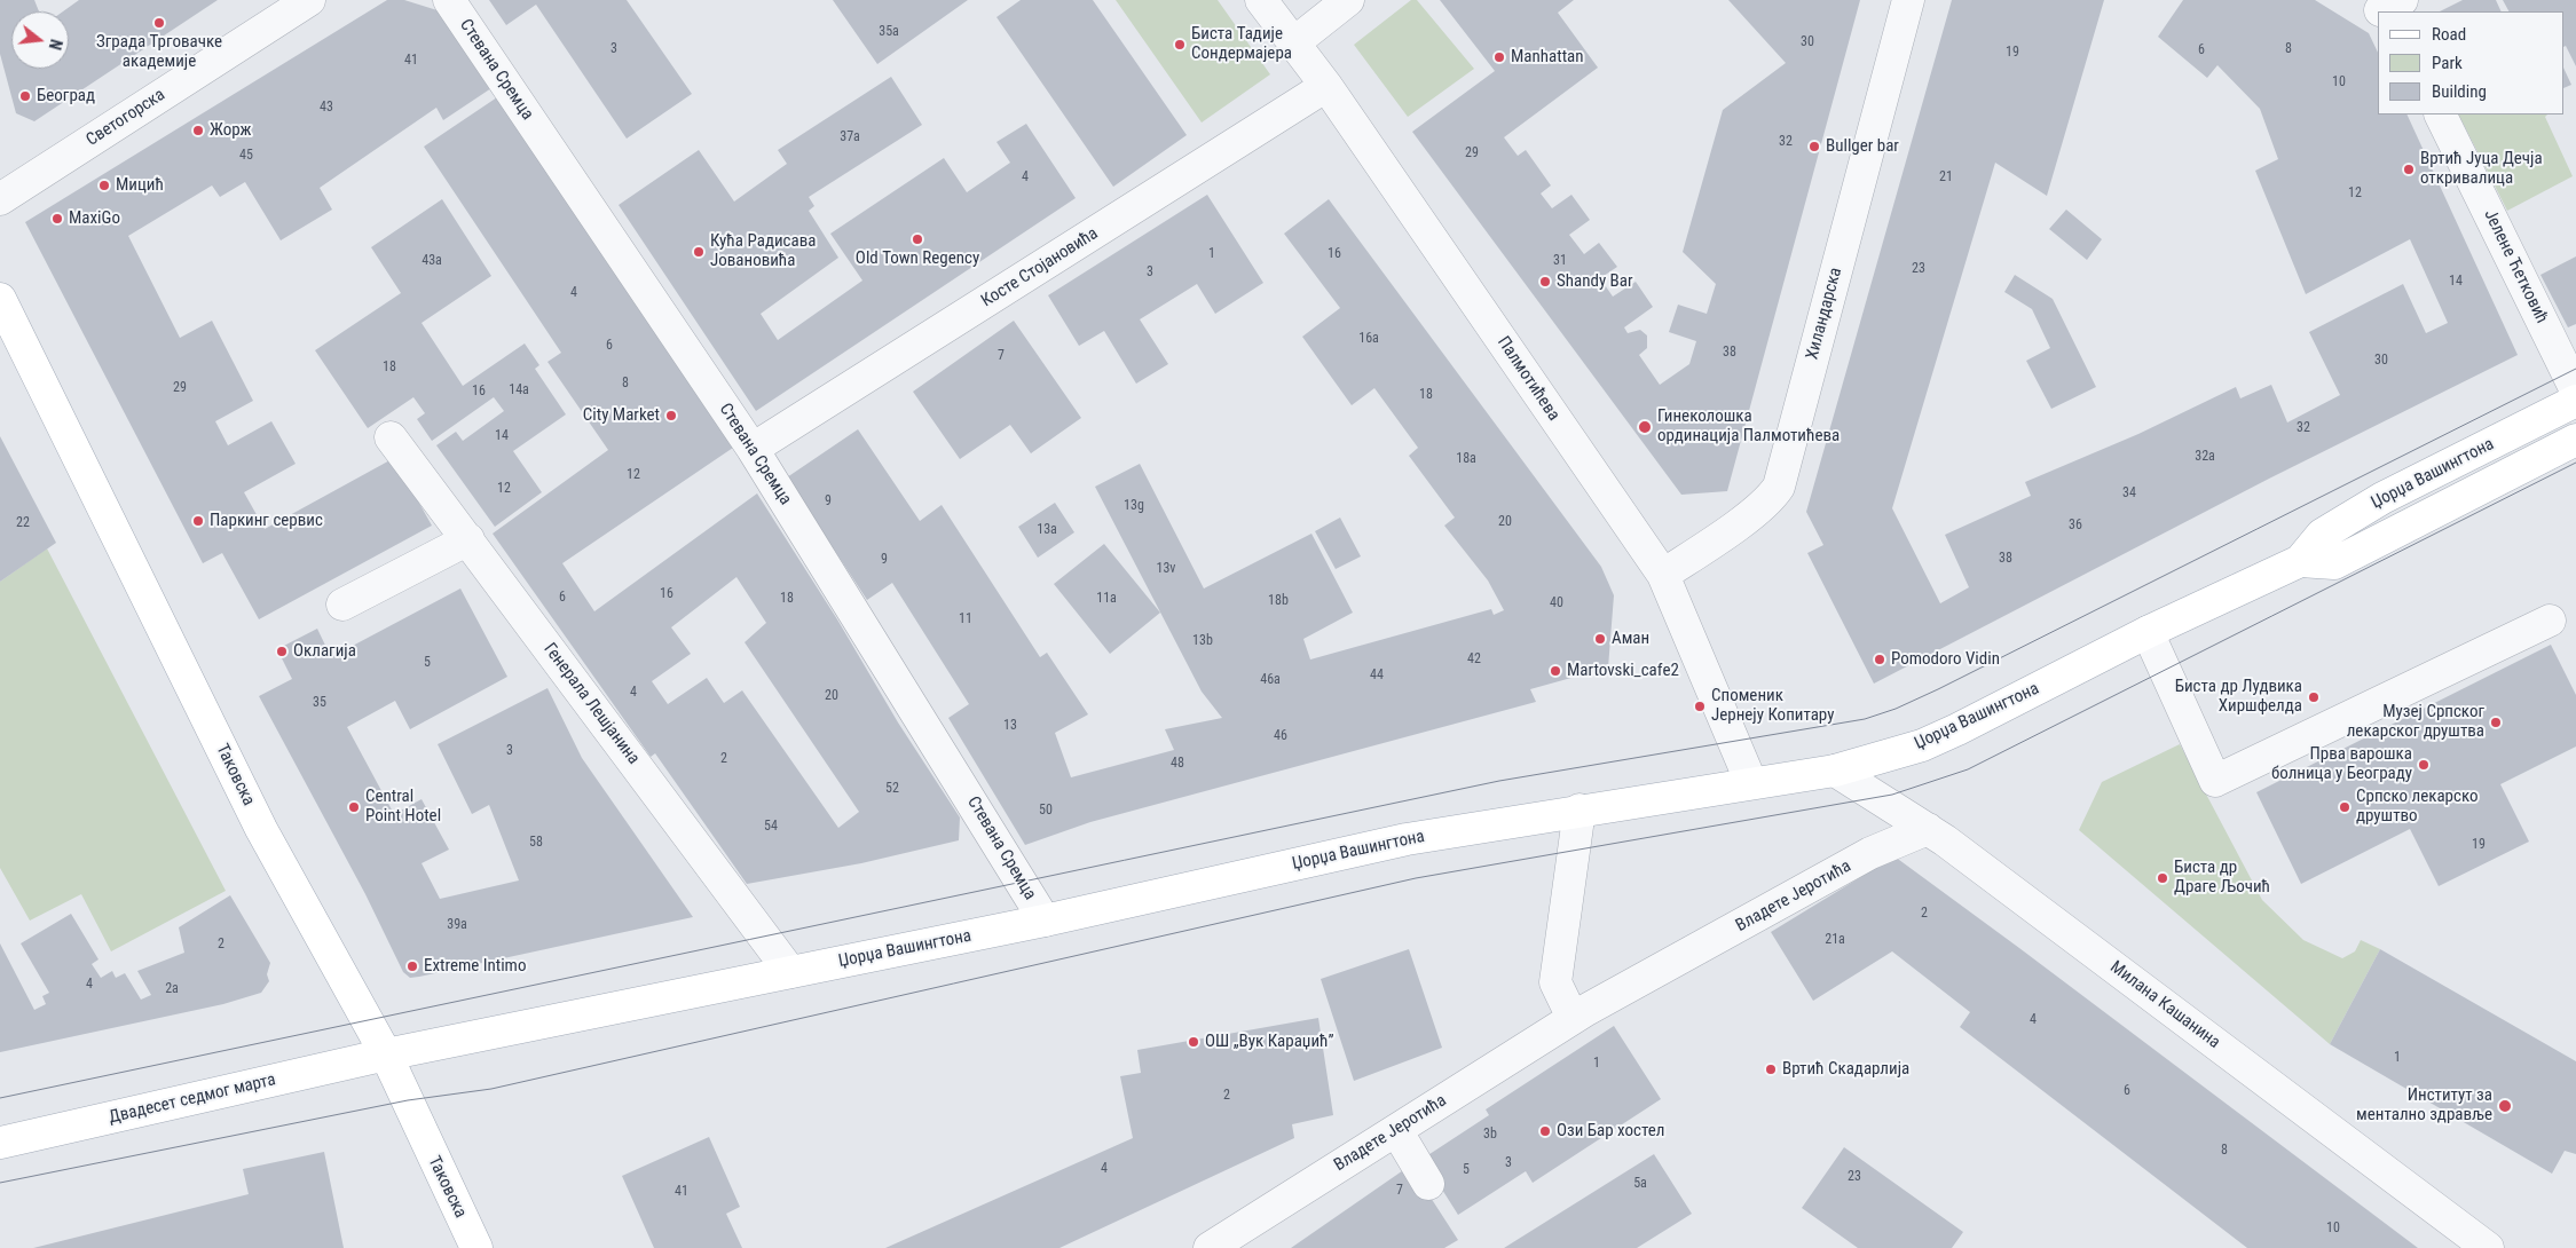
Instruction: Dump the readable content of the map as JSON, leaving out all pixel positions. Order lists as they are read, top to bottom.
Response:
{
  "streets": {
    "main road": ["Џорџа Вашингтона", "Таковска", "Двадесет седмог марта"],
    "street": [
      "Стевана Сремца",
      "Светогорска",
      "Јелене Ћетковић",
      "Косте Стојановића",
      "Хиландарска",
      "Палмотићева",
      "Генерала Лешјанина",
      "Владете Јеротића",
      "Милана Кашанина"
    ]
  },
  "crossings": [
    ["Стевана Сремца", "Косте Стојановића"],
    ["Стевана Сремца", "Џорџа Вашингтона"],
    ["Косте Стојановића", "Палмотићева"],
    ["Хиландарска", "Палмотићева"],
    ["Палмотићева", "Џорџа Вашингтона"],
    ["Џорџа Вашингтона", "Генерала Лешјанина"],
    ["Џорџа Вашингтона", "Таковска"],
    ["Џорџа Вашингтона", "Милана Кашанина"],
    ["Џорџа Вашингтона", "Двадесет седмог марта"],
    ["Таковска", "Двадесет седмог марта"],
    ["Владете Јеротића", "Милана Кашанина"]
  ],
  "places": [
    "Зграда Трговачке академије",
    "Биста Тадије Сондермајера",
    "Manhattan",
    "Београд",
    "Жорж",
    "Bullger bar",
    "Вртић Јуца Дечја откривалица",
    "Мицић",
    "MaxiGo",
    "Old Town Regency",
    "Кућа Радисава Јовановића",
    "Shandy Bar",
    "City Market",
    "Гинеколошка ординација Палмотићева",
    "Паркинг сервис",
    "Аман",
    "Оклагија",
    "Pomodoro Vidin",
    "Martovski_cafe2",
    "Биста др Лудвика Хиршфелда",
    "Споменик Јернеју Копитару",
    "Музеј Српског лекарског друштва",
    "Прва варошка болница у Београду",
    "Central Point Hotel",
    "Српско лекарско друштво",
    "Биста др Драге Љочић",
    "Extreme Intimo",
    "ОШ „Вук Караџић”",
    "Вртић Скадарлија",
    "Институт за ментално здравље",
    "Ози Бар хостел"
  ],
  "house_numbers": [
    "35a",
    "30",
    "3",
    "8",
    "6",
    "19",
    "41",
    "10",
    "43",
    "37a",
    "32",
    "29",
    "45",
    "4",
    "21",
    "12",
    "1",
    "16",
    "43a",
    "31",
    "23",
    "3",
    "14",
    "4",
    "16a",
    "6",
    "38",
    "7",
    "30",
    "18",
    "8",
    "29",
    "14a",
    "16",
    "18",
    "32",
    "14",
    "32a",
    "18a",
    "12",
    "12",
    "34",
    "9",
    "13g",
    "20",
    "22",
    "36",
    "13a",
    "38",
    "9",
    "13v",
    "16",
    "6",
    "18",
    "11a",
    "18b",
    "40",
    "11",
    "13b",
    "42",
    "5",
    "44",
    "46a",
    "4",
    "20",
    "35",
    "13",
    "46",
    "3",
    "2",
    "48",
    "52",
    "50",
    "54",
    "58",
    "19",
    "2",
    "39a",
    "21a",
    "2",
    "4",
    "2a",
    "4",
    "1",
    "1",
    "6",
    "2",
    "3b",
    "8",
    "3",
    "4",
    "5",
    "23",
    "5a",
    "7",
    "41",
    "10"
  ],
  "legend": ["Road", "Park", "Building"],
  "north": "right"
}
